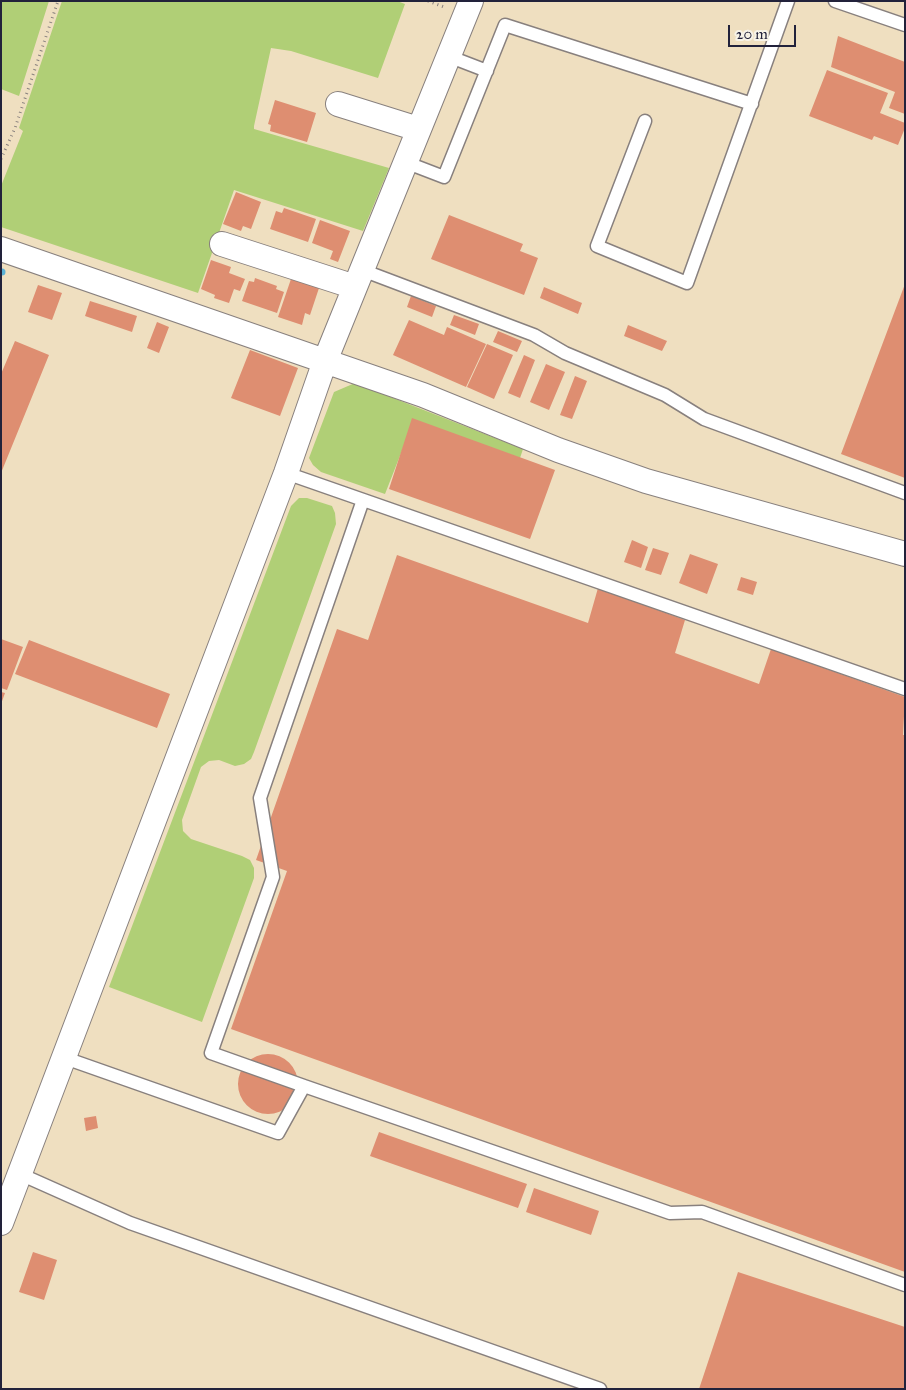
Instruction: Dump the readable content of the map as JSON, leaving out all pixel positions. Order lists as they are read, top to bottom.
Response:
{
  "scale_bar": "20 m"
}
